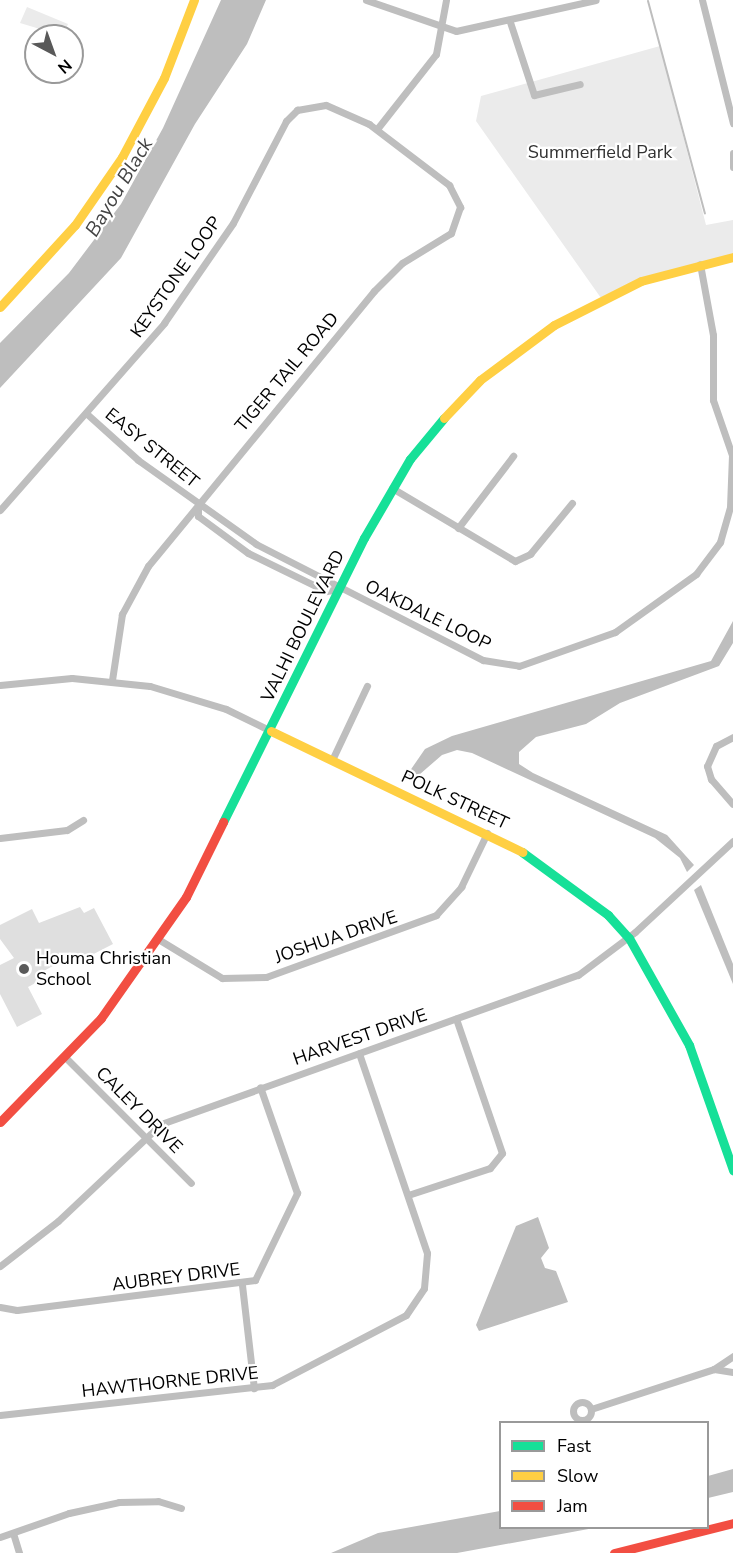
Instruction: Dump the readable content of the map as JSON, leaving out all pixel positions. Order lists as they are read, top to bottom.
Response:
{
  "streets": {
    "street": [
      "KEYSTONE LOOP",
      "TIGER TAIL ROAD",
      "EASY STREET",
      "OAKDALE LOOP",
      "VALHI BOULEVARD",
      "POLK STREET",
      "JOSHUA DRIVE",
      "HARVEST DRIVE",
      "CALEY DRIVE",
      "AUBREY DRIVE",
      "HAWTHORNE DRIVE"
    ]
  },
  "crossings": [
    ["KEYSTONE LOOP", "TIGER TAIL ROAD"],
    ["KEYSTONE LOOP", "EASY STREET"],
    ["TIGER TAIL ROAD", "EASY STREET"],
    ["TIGER TAIL ROAD", "POLK STREET"],
    ["EASY STREET", "OAKDALE LOOP"],
    ["EASY STREET", "VALHI BOULEVARD"],
    ["OAKDALE LOOP", "VALHI BOULEVARD"],
    ["VALHI BOULEVARD", "POLK STREET"],
    ["VALHI BOULEVARD", "JOSHUA DRIVE"],
    ["VALHI BOULEVARD", "CALEY DRIVE"],
    ["POLK STREET", "JOSHUA DRIVE"],
    ["POLK STREET", "HARVEST DRIVE"],
    ["HARVEST DRIVE", "CALEY DRIVE"],
    ["HARVEST DRIVE", "AUBREY DRIVE"],
    ["HARVEST DRIVE", "HAWTHORNE DRIVE"]
  ],
  "water": ["Bayou Black"],
  "parks": ["Summerfield Park"],
  "places": ["Houma Christian School"],
  "legend": ["Fast", "Slow", "Jam"],
  "north": "bottom right"
}
